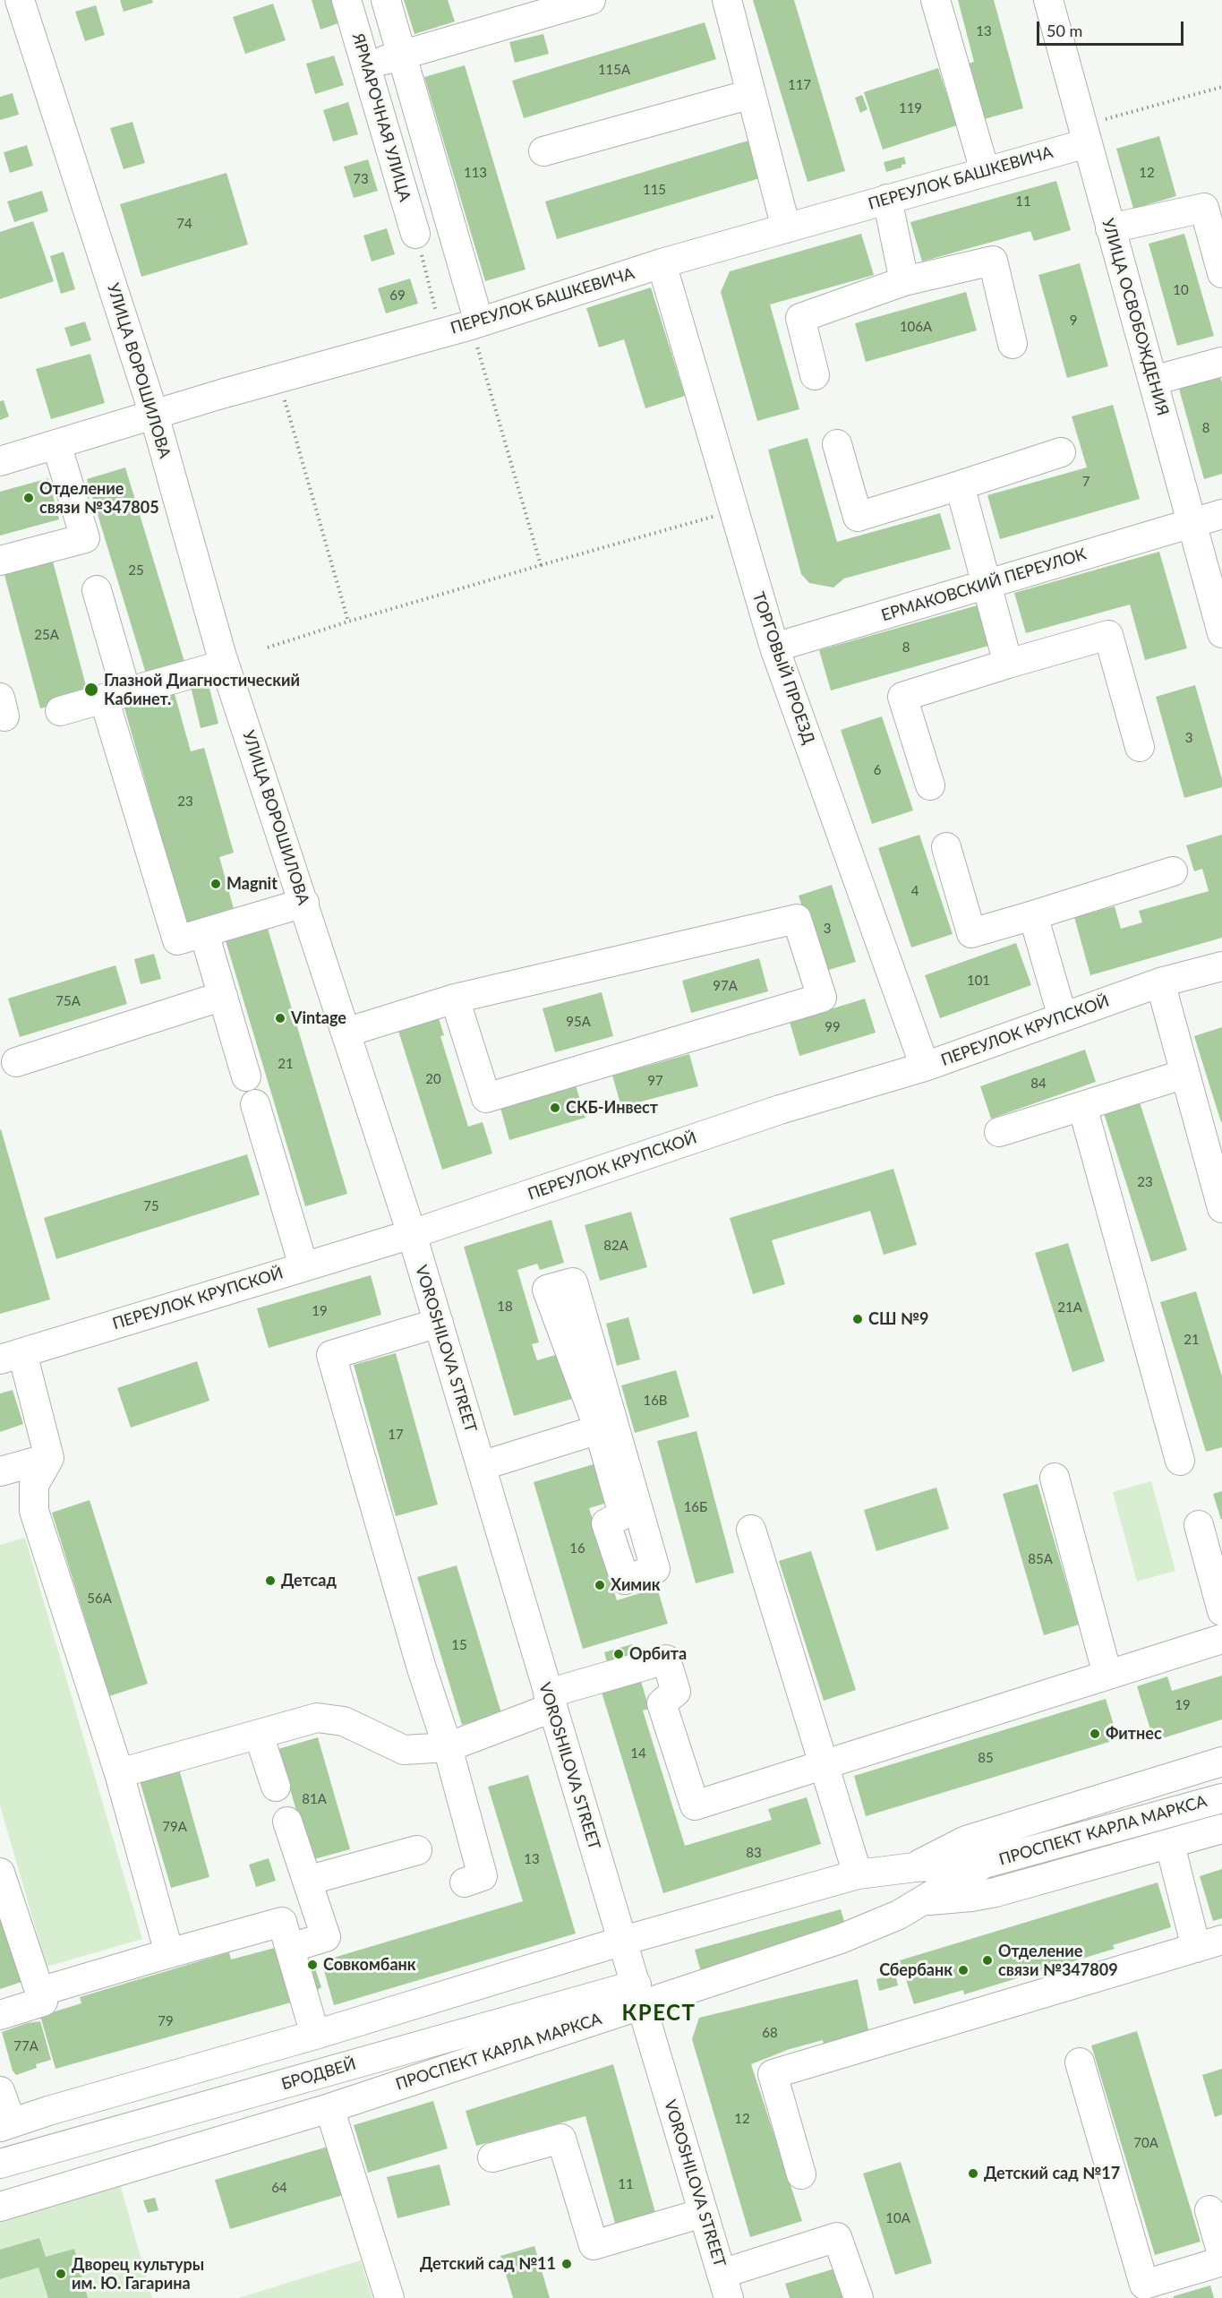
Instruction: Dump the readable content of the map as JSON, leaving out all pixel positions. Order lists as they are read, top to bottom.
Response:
{
  "streets": {
    "street": [
      "ЯРМАРОЧНАЯ УЛИЦА",
      "ПЕРЕУЛОК БАШКЕВИЧА",
      "УЛИЦА ОСВОБОЖДЕНИЯ",
      "УЛИЦА ВОРОШИЛОВА",
      "ЕРМАКОВСКИЙ ПЕРЕУЛОК",
      "ТОРГОВЫЙ ПРОЕЗД",
      "ПЕРЕУЛОК КРУПСКОЙ",
      "VOROSHILOVA STREET",
      "ПРОСПЕКТ КАРЛА МАРКСА",
      "БРОДВЕЙ"
    ]
  },
  "crossings": [
    ["ПЕРЕУЛОК БАШКЕВИЧА", "УЛИЦА ОСВОБОЖДЕНИЯ"],
    ["ПЕРЕУЛОК БАШКЕВИЧА", "УЛИЦА ВОРОШИЛОВА"],
    ["ПЕРЕУЛОК БАШКЕВИЧА", "ТОРГОВЫЙ ПРОЕЗД"],
    ["УЛИЦА ОСВОБОЖДЕНИЯ", "ЕРМАКОВСКИЙ ПЕРЕУЛОК"],
    ["УЛИЦА ВОРОШИЛОВА", "ПЕРЕУЛОК КРУПСКОЙ"],
    ["УЛИЦА ВОРОШИЛОВА", "VOROSHILOVA STREET"],
    ["ЕРМАКОВСКИЙ ПЕРЕУЛОК", "ТОРГОВЫЙ ПРОЕЗД"],
    ["ТОРГОВЫЙ ПРОЕЗД", "ПЕРЕУЛОК КРУПСКОЙ"],
    ["ПЕРЕУЛОК КРУПСКОЙ", "VOROSHILOVA STREET"],
    ["VOROSHILOVA STREET", "ПРОСПЕКТ КАРЛА МАРКСА"],
    ["VOROSHILOVA STREET", "БРОДВЕЙ"],
    ["ПРОСПЕКТ КАРЛА МАРКСА", "БРОДВЕЙ"]
  ],
  "districts": ["КРЕСТ"],
  "places": [
    "Отделение связи №347805",
    "Глазной Диагностический Кабинет.",
    "Magnit",
    "Vintage",
    "СКБ-Инвест",
    "СШ №9",
    "Детсад",
    "Химик",
    "Орбита",
    "Фитнес",
    "Отделение связи №347809",
    "Совкомбанк",
    "Сбербанк",
    "Детский сад №17",
    "Детский сад №11",
    "Дворец культуры им. Ю. Гагарина"
  ],
  "house_numbers": [
    "13",
    "115А",
    "117",
    "119",
    "113",
    "12",
    "73",
    "115",
    "11",
    "74",
    "10",
    "69",
    "9",
    "106А",
    "8",
    "7",
    "25",
    "25А",
    "8",
    "3",
    "6",
    "23",
    "4",
    "3",
    "101",
    "97А",
    "75А",
    "95А",
    "99",
    "21",
    "20",
    "97",
    "84",
    "23",
    "75",
    "82А",
    "18",
    "21А",
    "19",
    "21",
    "16В",
    "17",
    "16Б",
    "16",
    "85А",
    "56А",
    "15",
    "19",
    "14",
    "85",
    "81А",
    "79А",
    "83",
    "13",
    "79",
    "68",
    "77А",
    "12",
    "70А",
    "11",
    "64",
    "10А"
  ],
  "scale_bar": "50 m"
}
